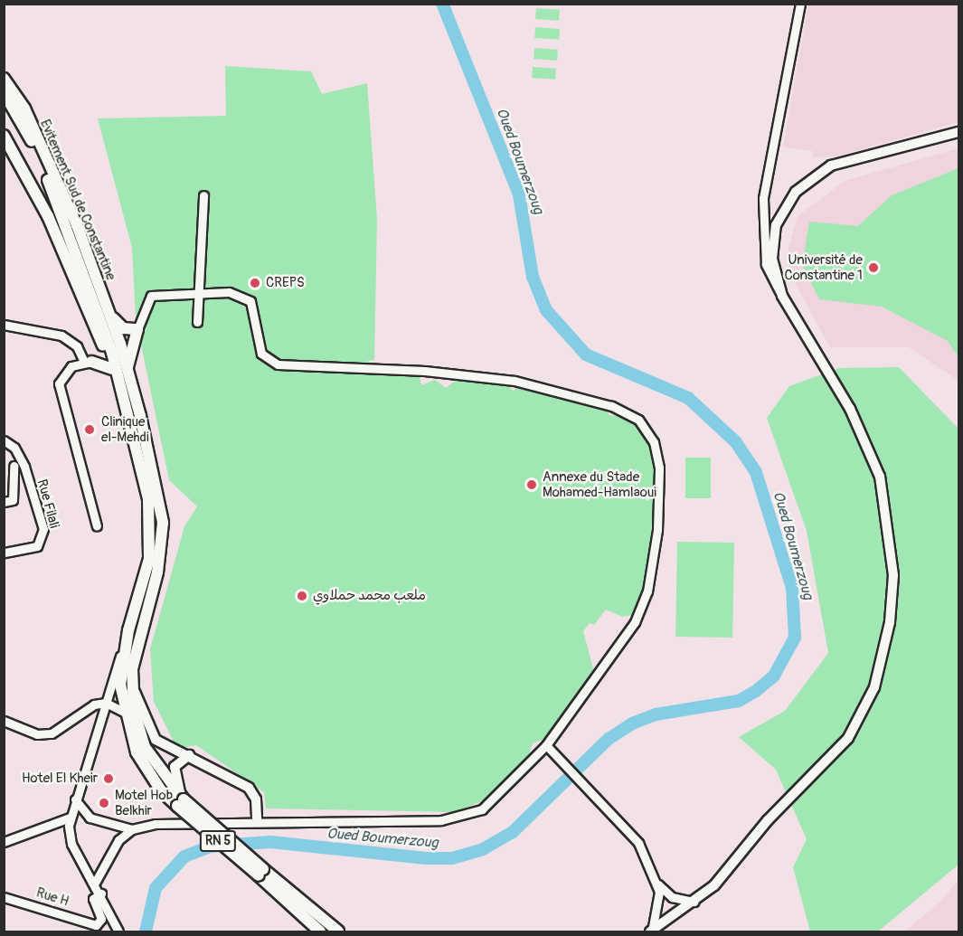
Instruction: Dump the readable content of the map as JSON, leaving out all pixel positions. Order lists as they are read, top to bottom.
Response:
{
  "streets": {
    "highway": ["Evitement Sud de Constantine", "RN 5"],
    "street": ["Rue Filali", "Rue H"]
  },
  "crossings": [
    ["Evitement Sud de Constantine", "RN 5"]
  ],
  "water": ["Oued Boumerzoug"],
  "places": [
    "Université de Constantine 1",
    "CREPS",
    "Clinique el-Mehdi",
    "Annexe du Stade Mohamed-Hamlaoui",
    "ملعب محمد حملاوي",
    "Hotel El Kheir",
    "Motel Hob Belkhir"
  ]
}
